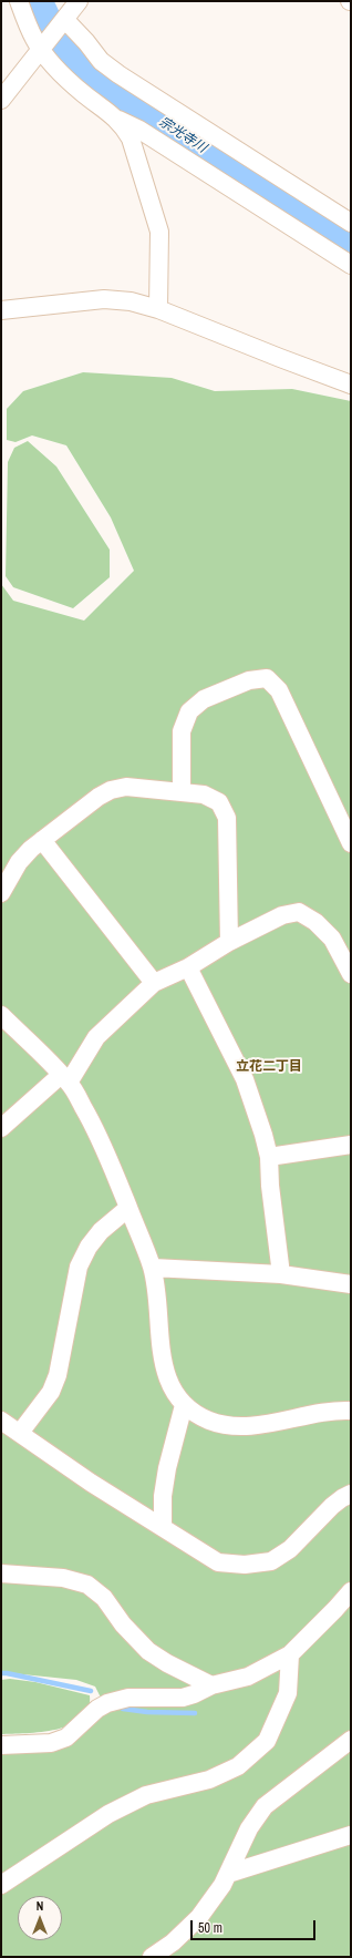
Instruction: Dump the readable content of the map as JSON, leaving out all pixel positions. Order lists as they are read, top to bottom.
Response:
{
  "districts": ["立花二丁目"],
  "water": ["宗光寺川"],
  "scale_bar": "50 m",
  "north": "top"
}
